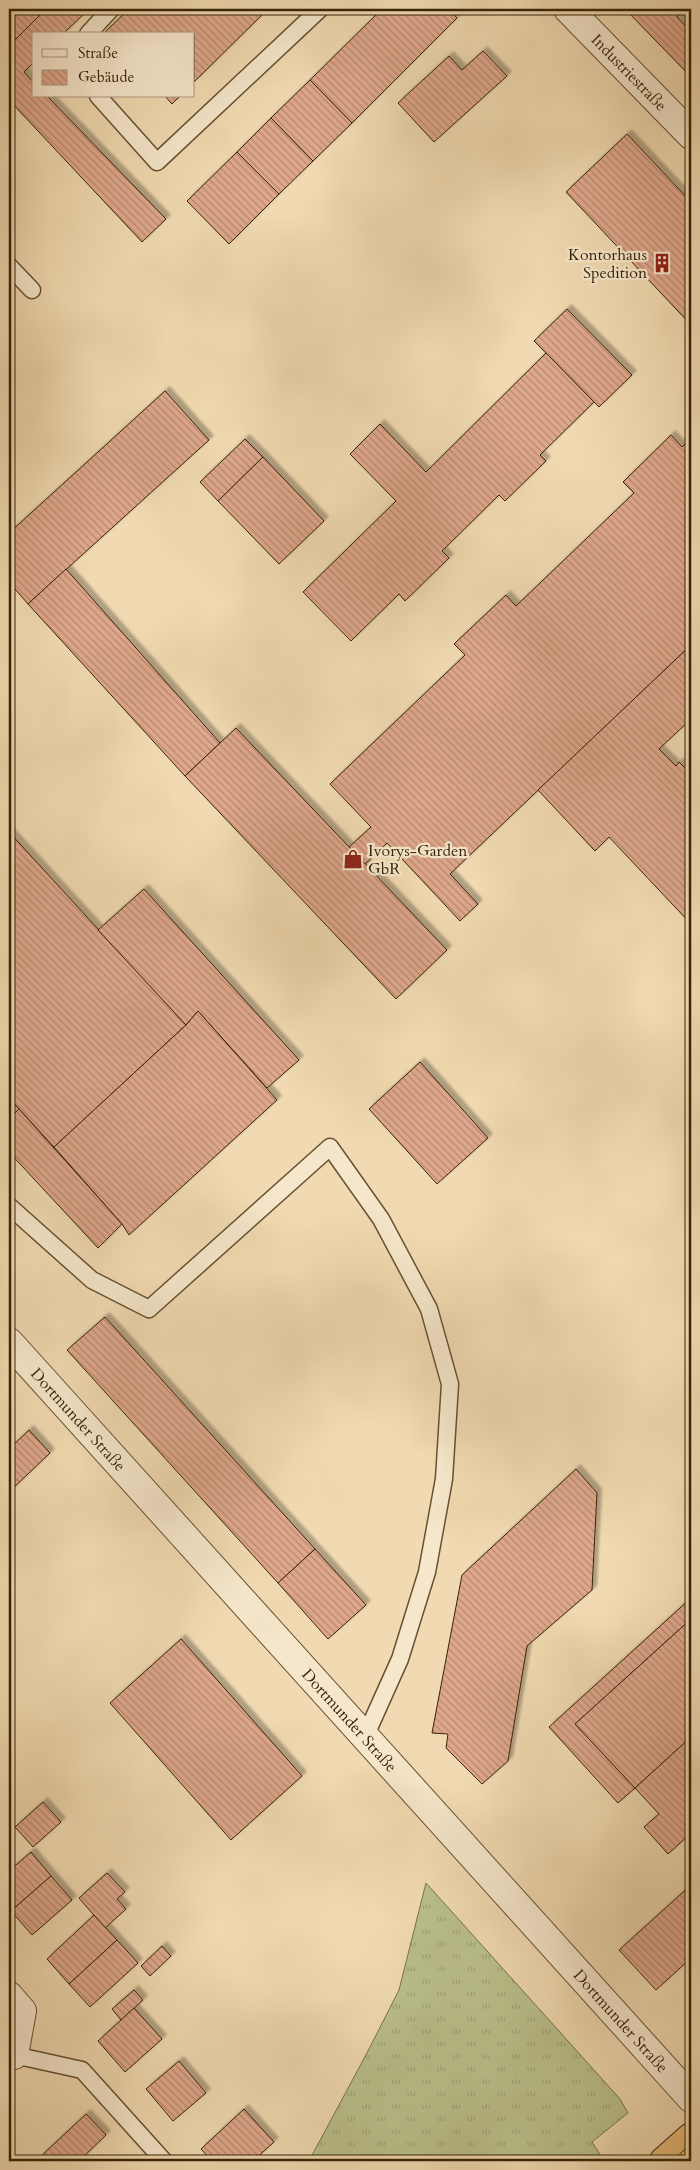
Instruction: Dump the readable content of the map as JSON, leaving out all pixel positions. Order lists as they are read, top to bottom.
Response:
{
  "streets": {
    "street": ["Industriestraße", "Dortmunder Straße"]
  },
  "places": {
    "building": ["Kontorhaus Spedition"],
    "shop": ["Ivorys-Garden GbR"]
  },
  "legend": ["Straße", "Gebäude"]
}
